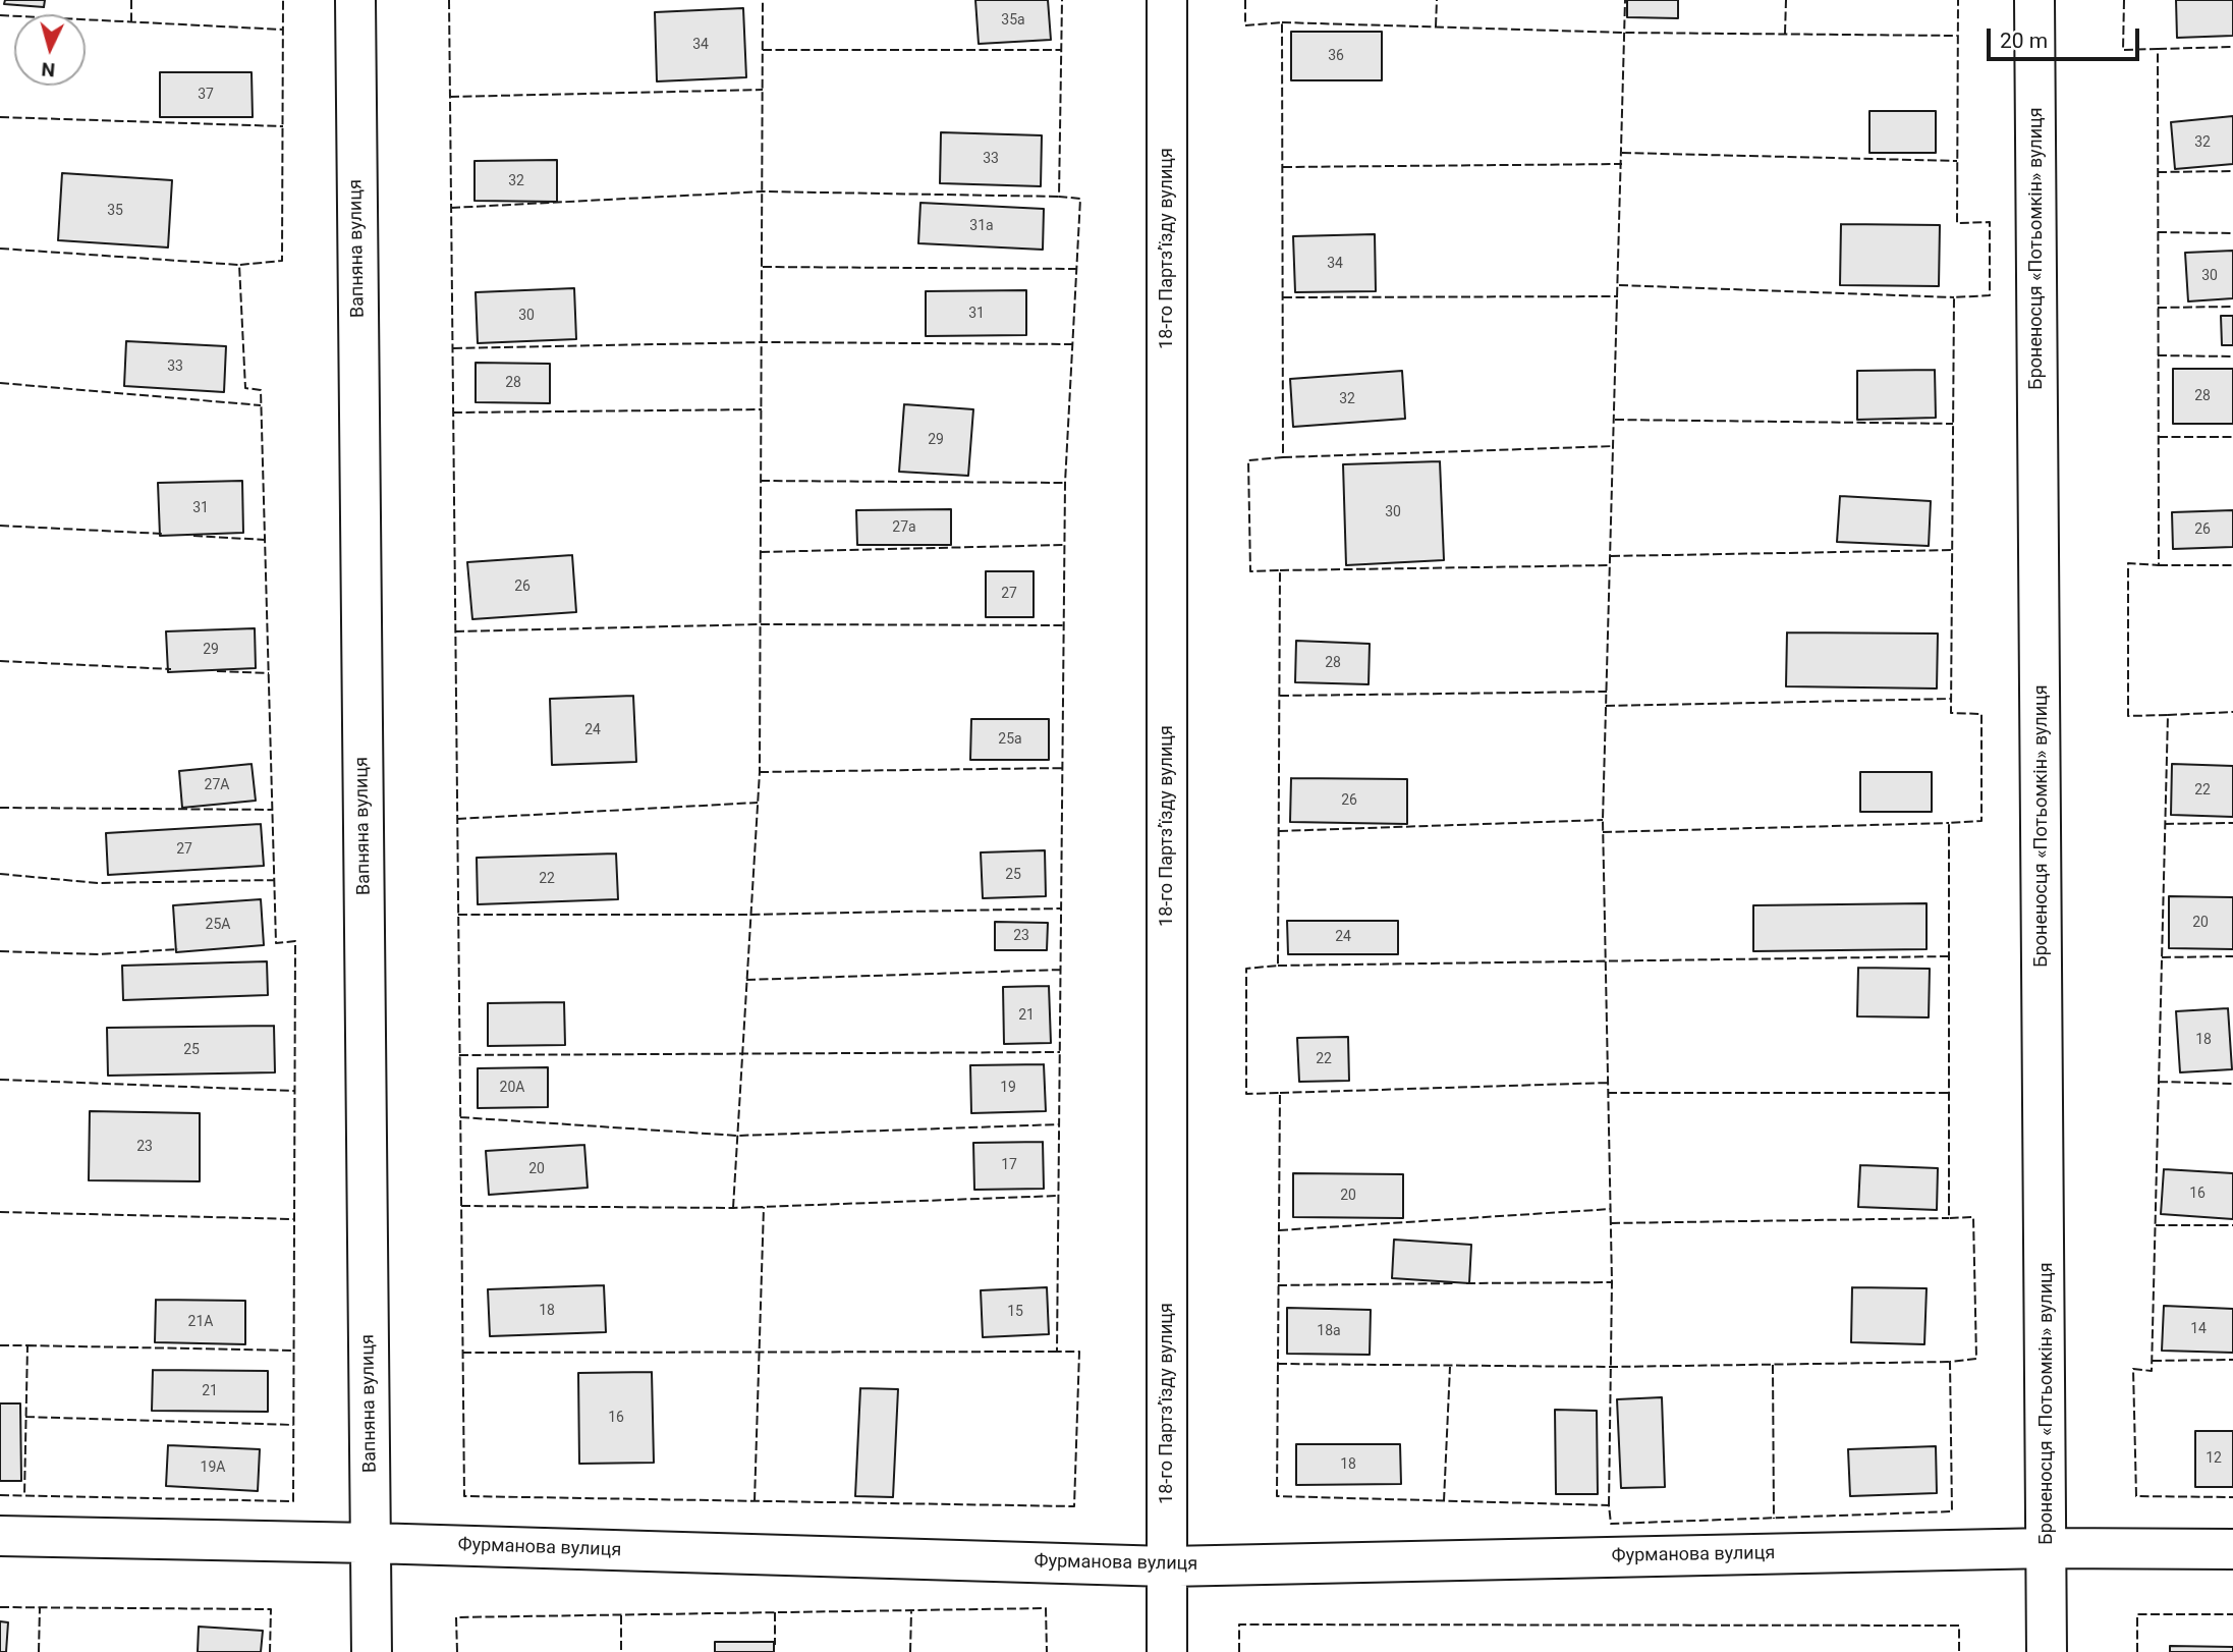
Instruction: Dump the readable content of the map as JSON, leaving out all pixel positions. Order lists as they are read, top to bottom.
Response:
{
  "streets": {
    "street": [
      "Вапняна вулиця",
      "18-го Партз’їзду вулиця",
      "Броненосця «Потьомкін» вулиця",
      "Фурманова вулиця"
    ]
  },
  "crossings": [
    ["Вапняна вулиця", "Фурманова вулиця"],
    ["18-го Партз’їзду вулиця", "Фурманова вулиця"],
    ["Броненосця «Потьомкін» вулиця", "Фурманова вулиця"]
  ],
  "house_numbers": [
    "35а",
    "34",
    "36",
    "37",
    "32",
    "33",
    "32",
    "35",
    "31а",
    "34",
    "30",
    "31",
    "30",
    "33",
    "28",
    "28",
    "32",
    "29",
    "31",
    "30",
    "27а",
    "26",
    "26",
    "27",
    "29",
    "28",
    "24",
    "25а",
    "27А",
    "22",
    "26",
    "27",
    "25",
    "22",
    "20",
    "25А",
    "23",
    "24",
    "21",
    "18",
    "25",
    "22",
    "20А",
    "19",
    "23",
    "17",
    "20",
    "16",
    "20",
    "18",
    "15",
    "21А",
    "14",
    "18а",
    "21",
    "16",
    "12",
    "18",
    "19А"
  ],
  "scale_bar": "20 m",
  "north": "bottom"
}
